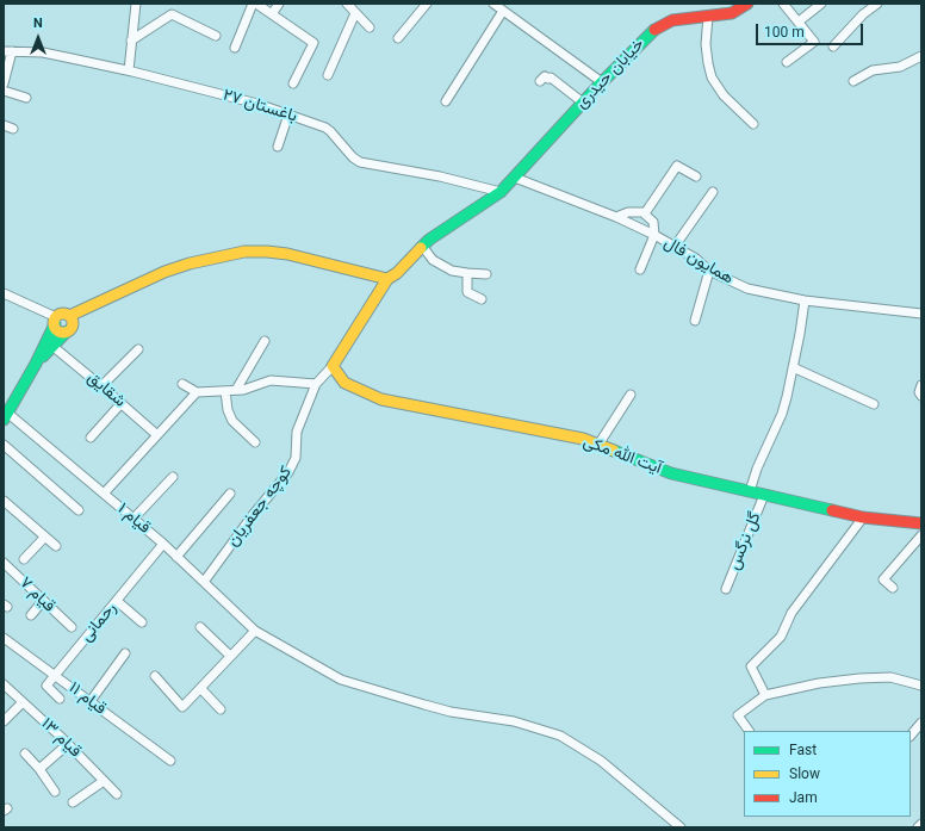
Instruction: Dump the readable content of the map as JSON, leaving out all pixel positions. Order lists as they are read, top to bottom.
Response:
{
  "streets": {
    "street": [
      "خیابان حیدری",
      "باغستان ۲۷",
      "همایون فال",
      "شقایق",
      "آیت الله مکی",
      "کوچه جعفریان",
      "قیام ۱",
      "گل نرگس",
      "قیام ۷",
      "رحمانی",
      "قیام ۱۱",
      "قیام ۱۳"
    ]
  },
  "crossings": [
    ["خیابان حیدری", "باغستان ۲۷"],
    ["خیابان حیدری", "همایون فال"],
    ["خیابان حیدری", "کوچه جعفریان"],
    ["آیت الله مکی", "کوچه جعفریان"],
    ["آیت الله مکی", "گل نرگس"],
    ["کوچه جعفریان", "قیام ۱"],
    ["قیام ۱", "رحمانی"],
    ["رحمانی", "قیام ۱۱"]
  ],
  "legend": ["Fast", "Slow", "Jam"],
  "scale_bar": "100 m",
  "north": "top"
}
